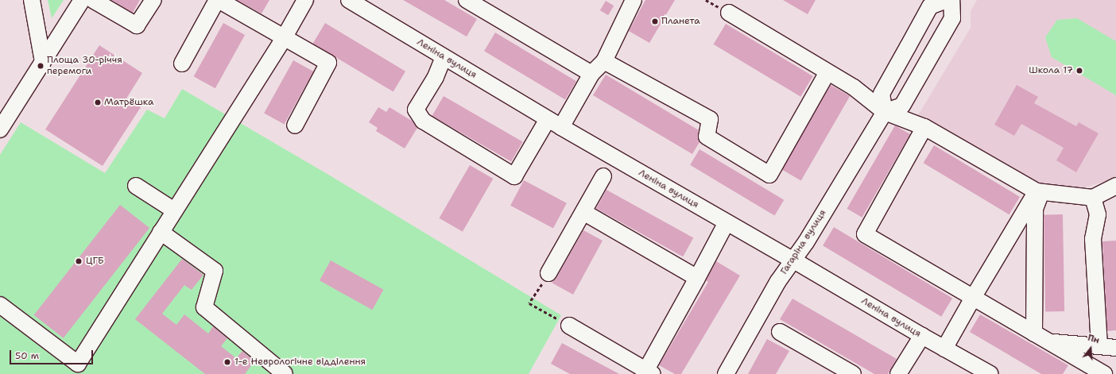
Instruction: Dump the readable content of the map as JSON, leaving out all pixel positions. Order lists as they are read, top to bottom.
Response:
{
  "streets": {
    "street": ["Леніна вулиця", "Гагаріна вулиця"]
  },
  "crossings": [
    ["Леніна вулиця", "Гагаріна вулиця"]
  ],
  "places": [
    "Планета",
    "Площа 30-річчя перемоги",
    "Школа 17",
    "Матрёшка",
    "ЦГБ",
    "1-е Неврологічне відділення"
  ],
  "scale_bar": "50 m",
  "north": "top"
}
